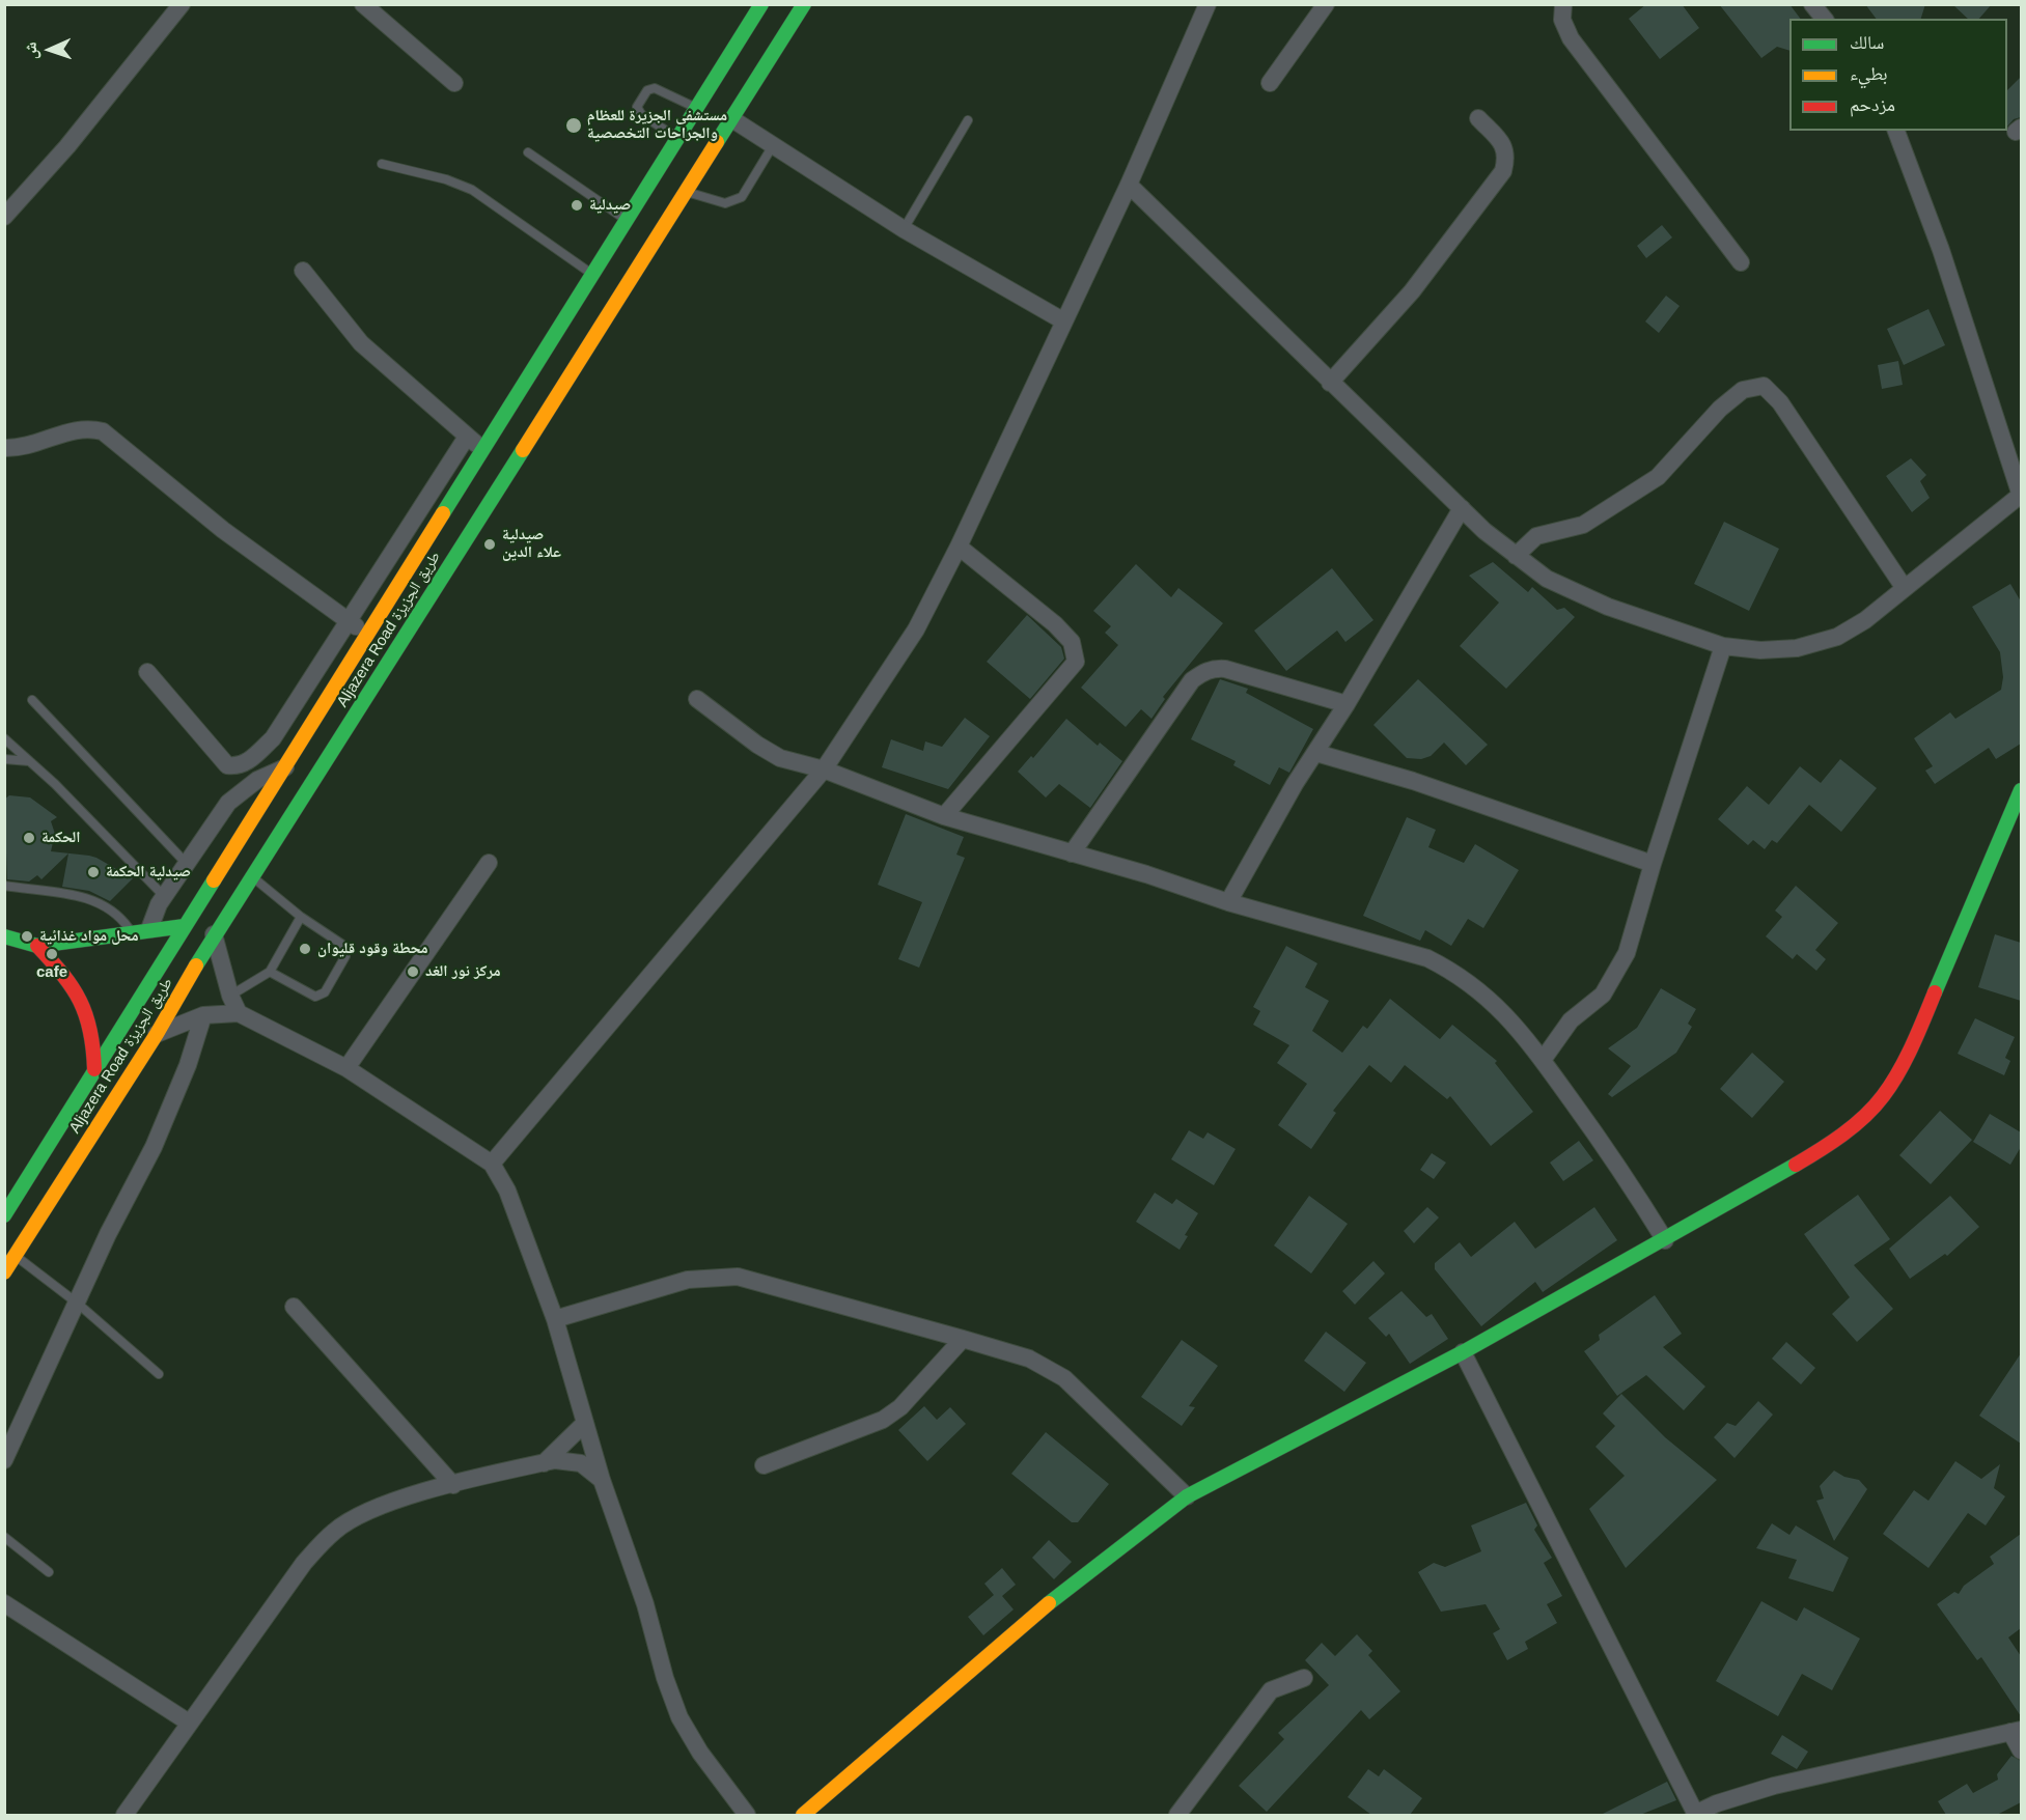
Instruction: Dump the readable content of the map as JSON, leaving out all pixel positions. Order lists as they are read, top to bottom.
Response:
{
  "streets": {
    "main road": ["Aljazera Road طريق الجزيزة"]
  },
  "places": [
    "مستشفى الجزيرة للعظام والجراحات التخصصية",
    "صيدلية",
    "صيدلية علاء الدين",
    "الحكمة",
    "صيدلية الحكمة",
    "محل مواد غذائية",
    "محطة وقود قليوان",
    "cafe",
    "مركز نور الغد"
  ],
  "legend": ["سالك", "بطيء", "مزدحم"],
  "north": "left"
}
